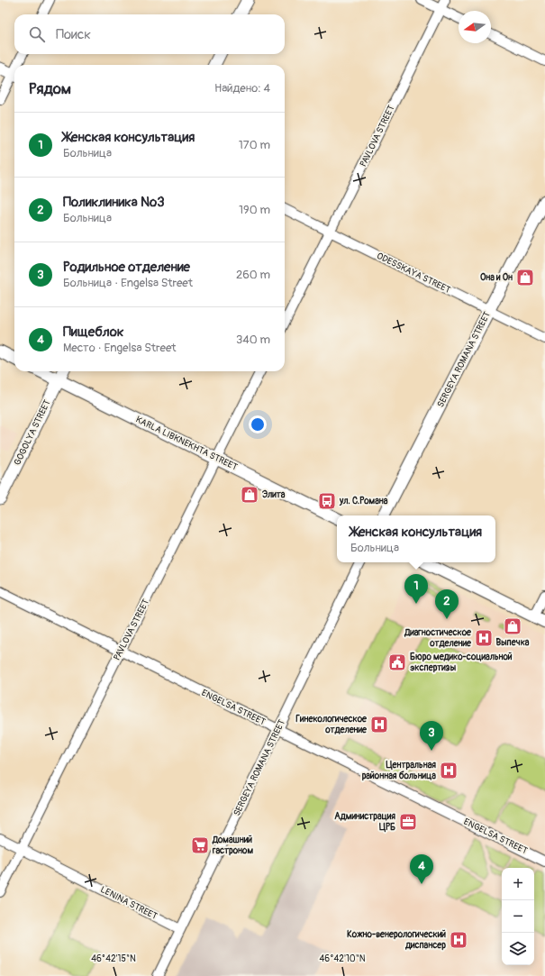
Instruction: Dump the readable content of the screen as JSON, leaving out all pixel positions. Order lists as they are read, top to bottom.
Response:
{
  "streets": {
    "street": [
      "PAVLOVA STREET",
      "ODESSKAYA STREET",
      "SERGEYA ROMANA STREET",
      "GOGOLYA STREET",
      "KARLA LIBKNEKHTA STREET",
      "ENGELSA STREET",
      "LENINA STREET"
    ]
  },
  "crossings": [
    ["PAVLOVA STREET", "ODESSKAYA STREET"],
    ["PAVLOVA STREET", "KARLA LIBKNEKHTA STREET"],
    ["PAVLOVA STREET", "ENGELSA STREET"],
    ["PAVLOVA STREET", "LENINA STREET"],
    ["ODESSKAYA STREET", "SERGEYA ROMANA STREET"],
    ["SERGEYA ROMANA STREET", "ENGELSA STREET"],
    ["SERGEYA ROMANA STREET", "LENINA STREET"],
    ["GOGOLYA STREET", "KARLA LIBKNEKHTA STREET"]
  ],
  "places": {
    "shop": ["Она и Он", "Элита", "Выпечка"],
    "bus stop": ["ул. С.Романа"],
    "hospital": [
      "Диагностическое отделение",
      "Гинекологическое отделение",
      "Центральная районная больница",
      "Кожно-венерологический диспансер"
    ],
    "public building": ["Бюро медико-социальной экспертизы"],
    "office": ["Администрация ЦРБ"],
    "supermarket": ["Домашний гастроном"]
  },
  "north": "left",
  "page": {
    "search": "Поиск",
    "heading": ["Рядом", "Найдено: 4"],
    "list": [
      {
        "mark": "1",
        "name": "Женская консультация",
        "note": "Больница",
        "value": "170 m"
      },
      {
        "mark": "2",
        "name": "Поликлиника №3",
        "note": "Больница",
        "value": "190 m"
      },
      {
        "mark": "3",
        "name": "Родильное отделение",
        "note": "Больница · Engelsa Street",
        "value": "260 m"
      },
      {
        "mark": "4",
        "name": "Пищеблок",
        "note": "Место · Engelsa Street",
        "value": "340 m"
      }
    ],
    "popup": ["Женская консультация", "Больница"],
    "pins": [
      "1",
      "2",
      "3",
      "4"
    ],
    "map_buttons": ["+", "−"]
  },
  "coordinates": ["46°42'15\"N", "46°42'10\"N"]
}
